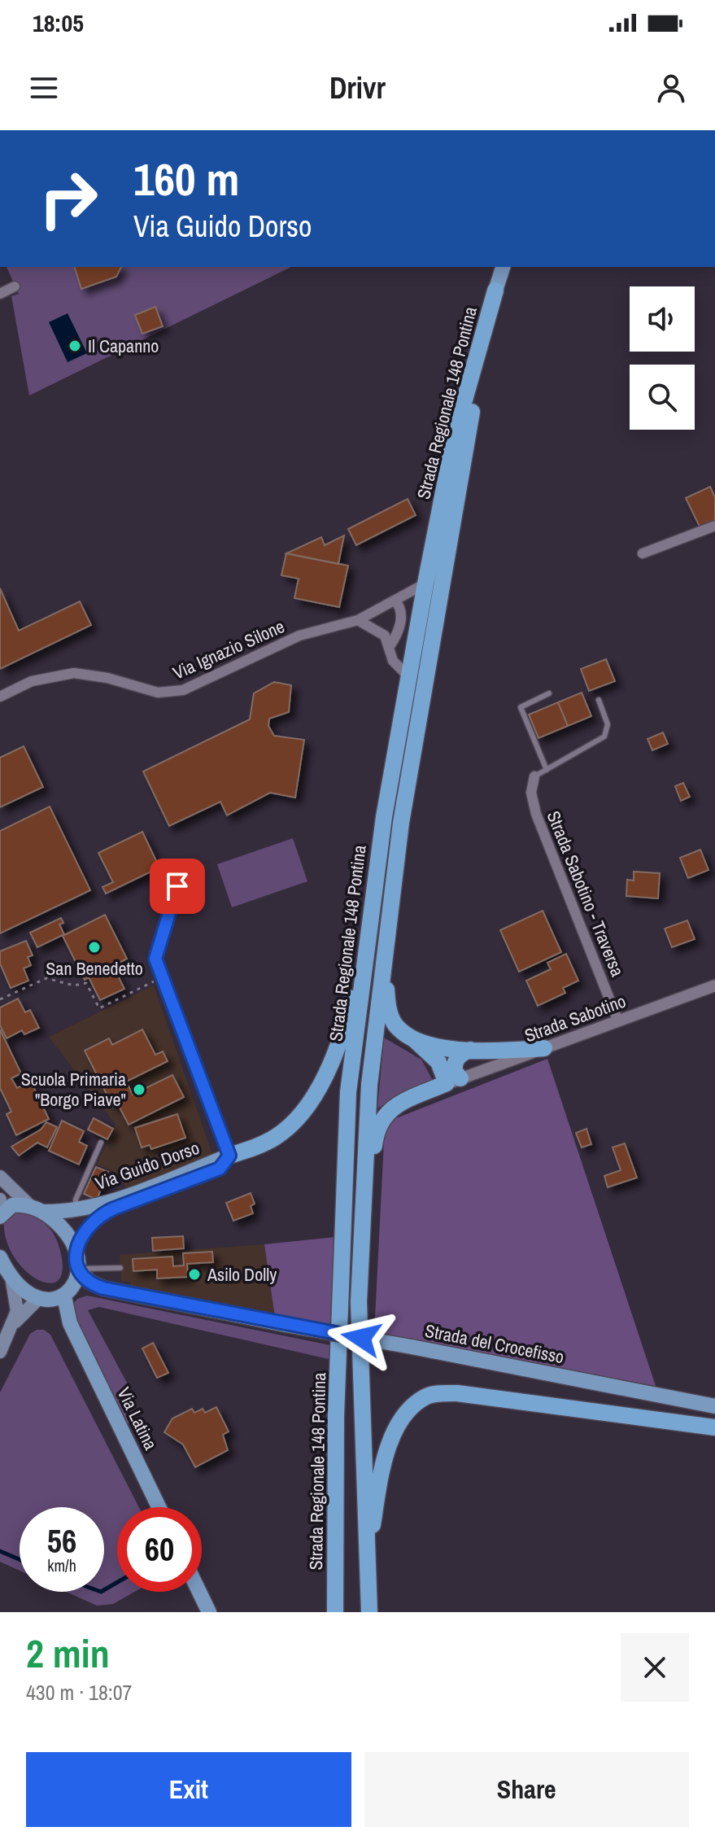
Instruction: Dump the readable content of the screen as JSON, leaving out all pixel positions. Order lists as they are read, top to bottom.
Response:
{
  "streets": {
    "highway": ["Strada Regionale 148 Pontina"],
    "main road": ["Via Guido Dorso", "Strada del Crocefisso", "Via Latina"],
    "street": ["Via Ignazio Silone", "Strada Sabotino - Traversa", "Strada Sabotino"]
  },
  "crossings": [
    ["Strada Regionale 148 Pontina", "Via Ignazio Silone"],
    ["Strada Sabotino - Traversa", "Strada Sabotino"],
    ["Via Guido Dorso", "Strada del Crocefisso"],
    ["Strada del Crocefisso", "Via Latina"]
  ],
  "places": [
    "Il Capanno",
    "San Benedetto",
    "Scuola Primaria \"Borgo Piave\"",
    "Asilo Dolly"
  ],
  "page": {
    "status": "18:05",
    "header": "Drivr",
    "turn": ["160 m", "Via Guido Dorso"],
    "speed": "56 km/h",
    "limit": "60",
    "heading": ["2 min", "430 m · 18:07"],
    "buttons": ["Exit", "Share"]
  }
}
